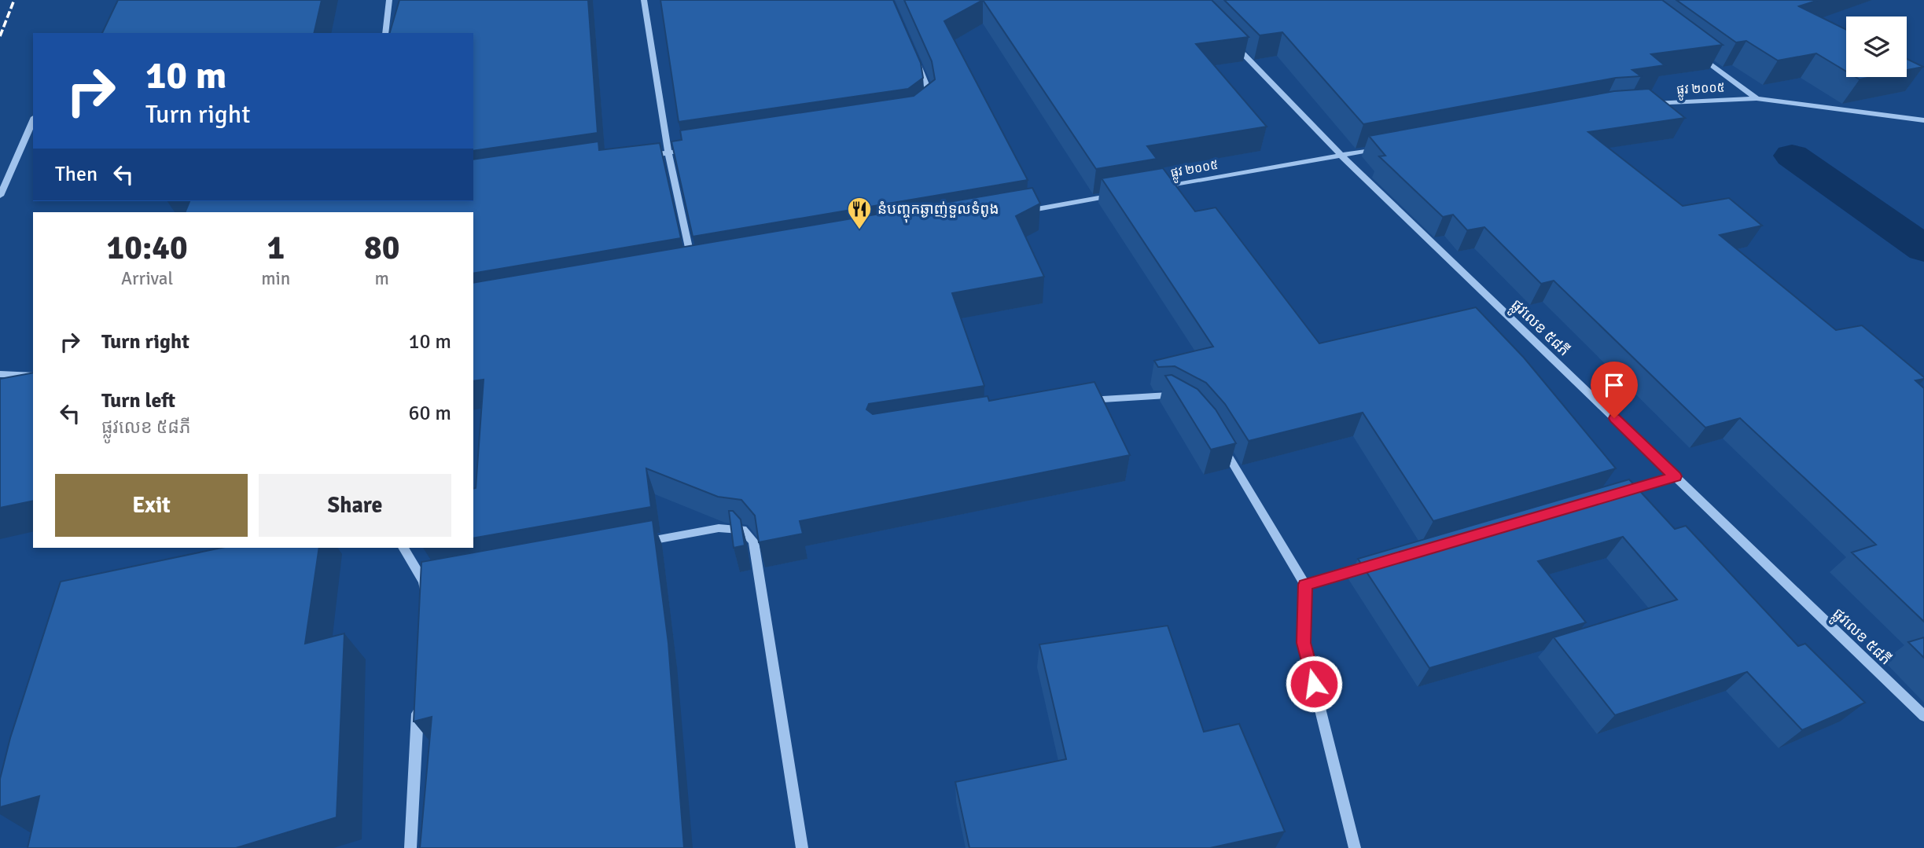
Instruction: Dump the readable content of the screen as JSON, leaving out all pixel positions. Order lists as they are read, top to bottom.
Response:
{
  "streets": {
    "street": ["ផ្លូវ ២០០៥", "ផ្លូវលេខ ៥៨ភី"]
  },
  "crossings": [
    ["ផ្លូវ ២០០៥", "ផ្លូវលេខ ៥៨ភី"]
  ],
  "places": {
    "restaurant": ["នំបញ្ចុកឆ្ងាញ់ទួលទំពូង"]
  },
  "page": {
    "turn": ["10 m", "Turn right"],
    "then": "Then",
    "eta": [
      "10:40",
      "Arrival",
      "1",
      "min",
      "80",
      "m"
    ],
    "list": [
      {
        "name": "Turn right",
        "value": "10 m"
      },
      {
        "name": "Turn left",
        "note": "ផ្លូវលេខ ៥៨ភី",
        "value": "60 m"
      }
    ],
    "buttons": ["Exit", "Share"]
  }
}
